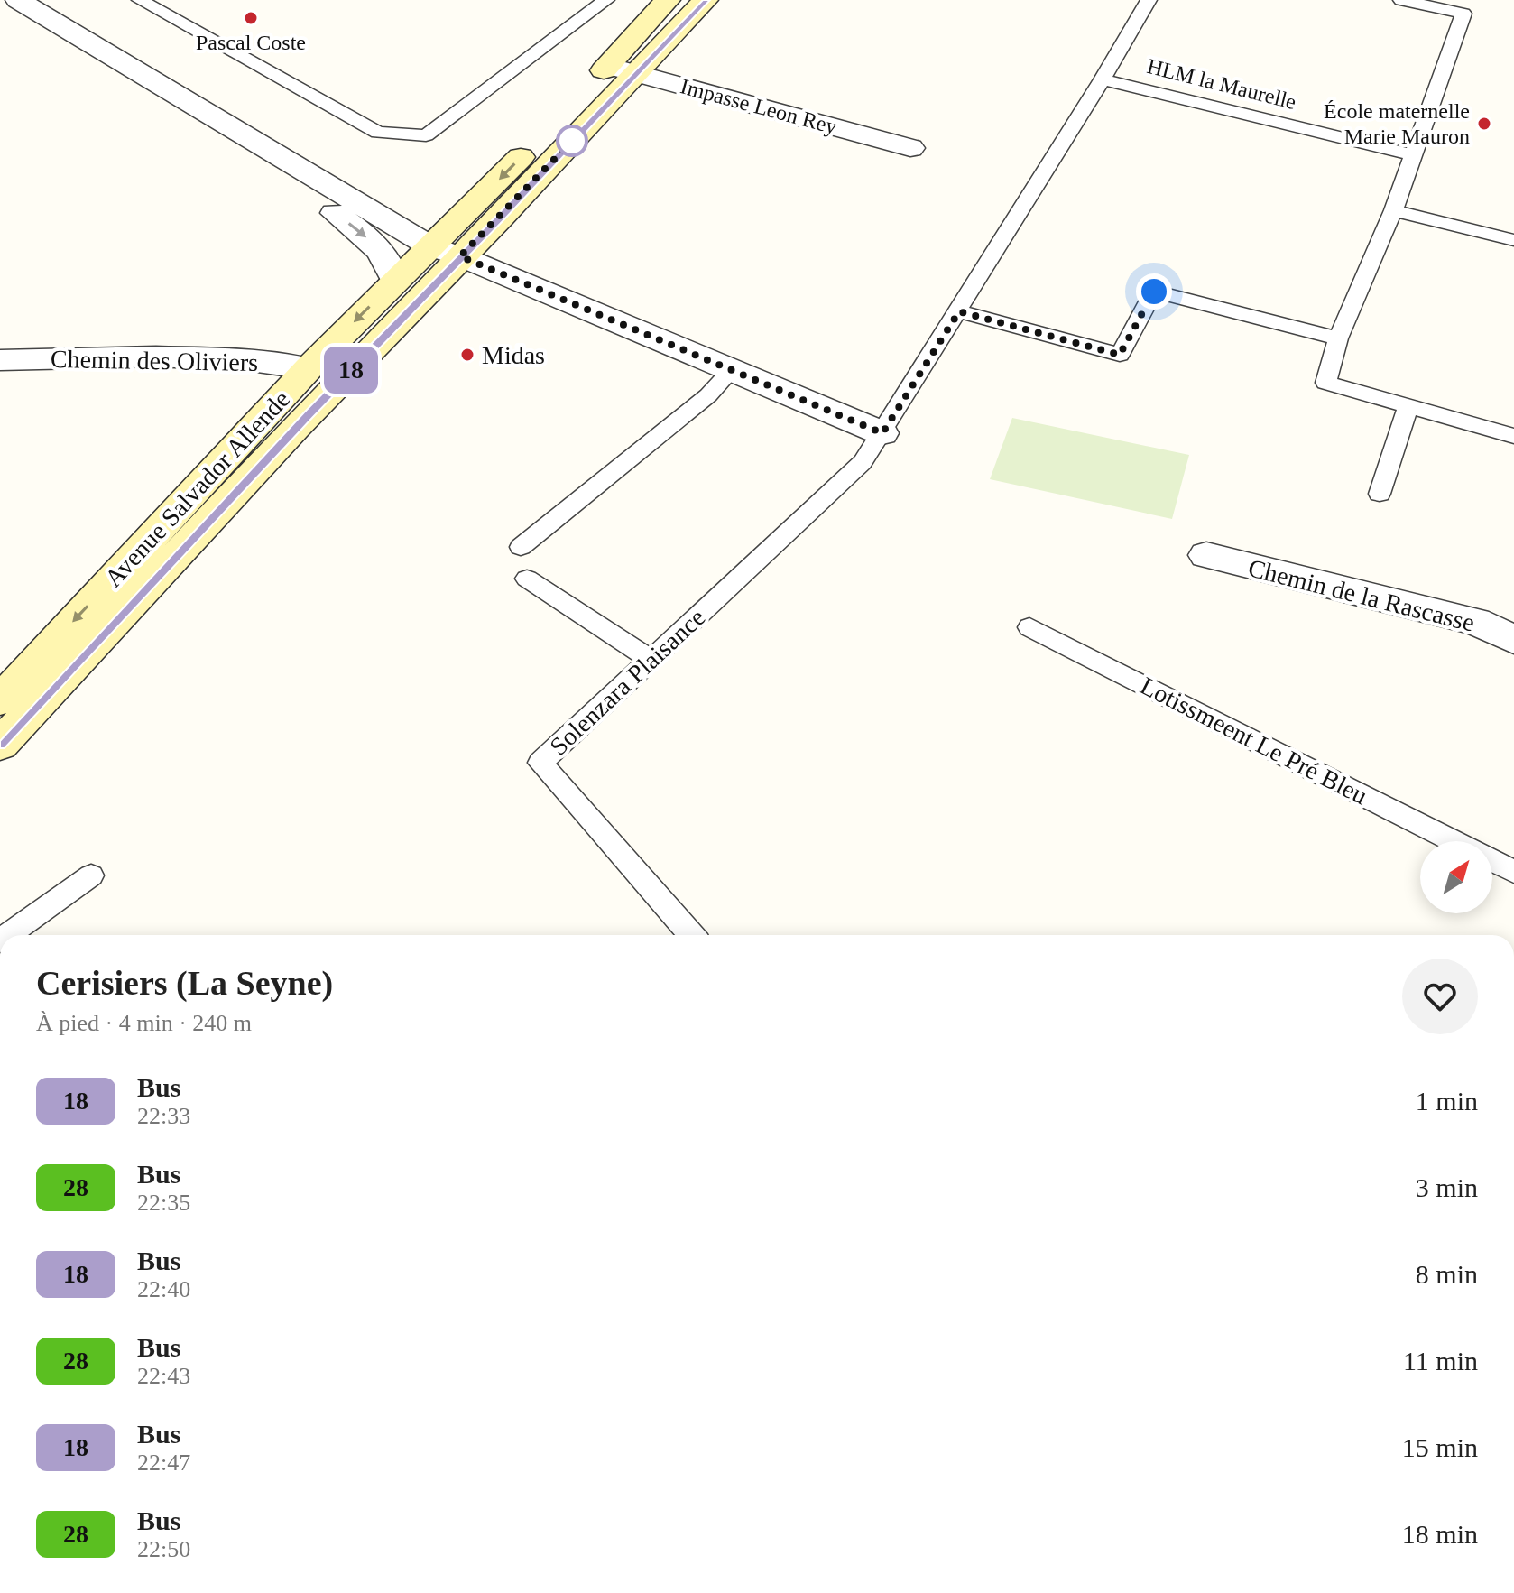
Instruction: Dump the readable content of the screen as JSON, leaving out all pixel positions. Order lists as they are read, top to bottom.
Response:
{
  "streets": {
    "main road": ["Avenue Salvador Allende"],
    "street": ["Impasse Leon Rey", "Chemin des Oliviers", "Chemin de la Rascasse"],
    "lane": ["HLM la Maurelle", "Solenzara Plaisance", "Lotissmeent Le Pré Bleu"]
  },
  "crossings": [
    ["HLM la Maurelle", "Solenzara Plaisance"],
    ["Impasse Leon Rey", "Avenue Salvador Allende"],
    ["Chemin des Oliviers", "Avenue Salvador Allende"]
  ],
  "places": ["Pascal Coste", "École maternelle Marie Mauron", "Midas"],
  "lines": ["bus line 18"],
  "north": "top right",
  "page": {
    "on_map": "18",
    "heading": ["Cerisiers (La Seyne)", "À pied · 4 min · 240 m"],
    "list": [
      {
        "mark": "18",
        "name": "Bus",
        "note": "22:33",
        "value": "1 min"
      },
      {
        "mark": "28",
        "name": "Bus",
        "note": "22:35",
        "value": "3 min"
      },
      {
        "mark": "18",
        "name": "Bus",
        "note": "22:40",
        "value": "8 min"
      },
      {
        "mark": "28",
        "name": "Bus",
        "note": "22:43",
        "value": "11 min"
      },
      {
        "mark": "18",
        "name": "Bus",
        "note": "22:47",
        "value": "15 min"
      },
      {
        "mark": "28",
        "name": "Bus",
        "note": "22:50",
        "value": "18 min"
      }
    ]
  }
}
